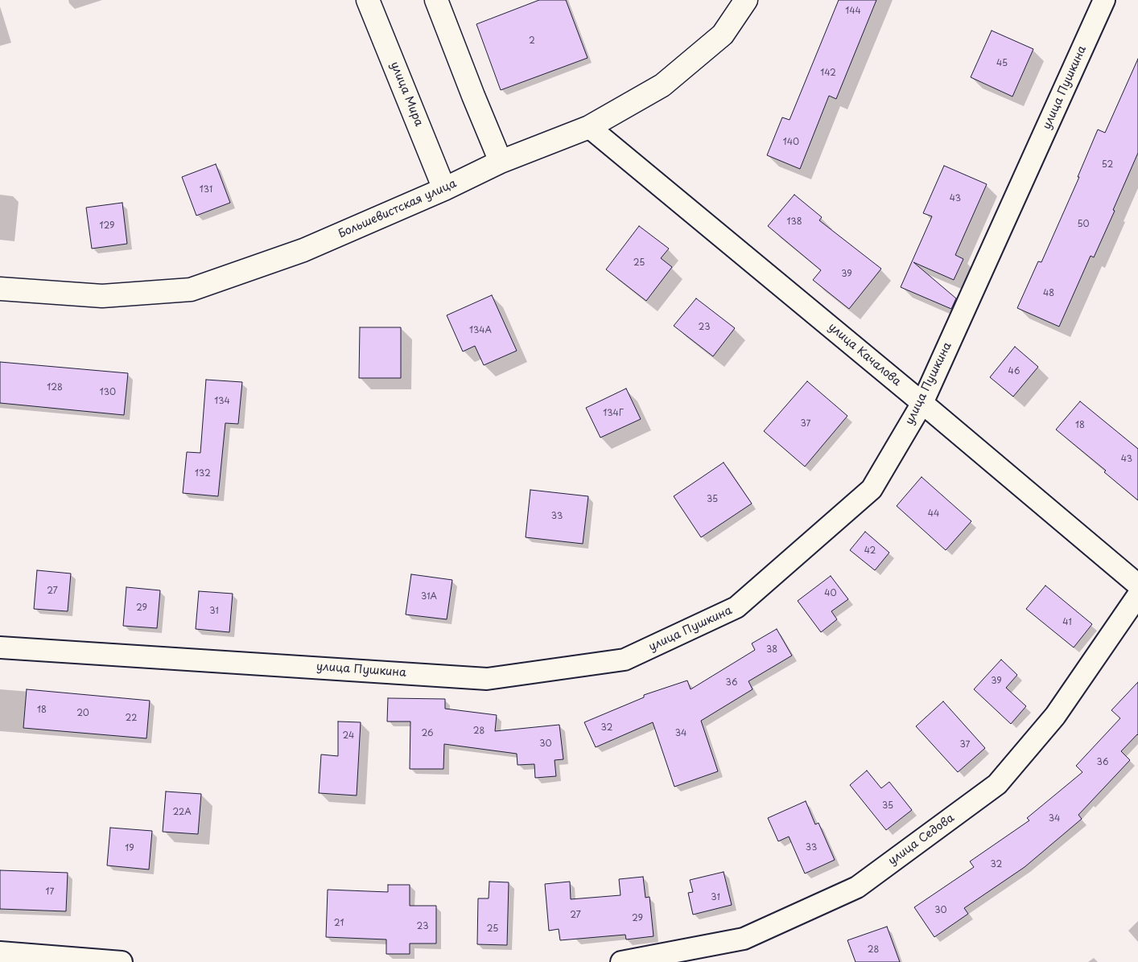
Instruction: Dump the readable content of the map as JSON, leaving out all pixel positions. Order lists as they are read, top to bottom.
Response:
{
  "streets": {
    "street": [
      "улица Пушкина",
      "улица Мира",
      "Большевистская улица",
      "улица Качалова",
      "улица Седова"
    ]
  },
  "crossings": [
    ["улица Пушкина", "улица Качалова"],
    ["улица Мира", "Большевистская улица"],
    ["Большевистская улица", "улица Качалова"]
  ],
  "house_numbers": [
    "144",
    "2",
    "45",
    "142",
    "140",
    "52",
    "131",
    "43",
    "138",
    "50",
    "129",
    "25",
    "39",
    "48",
    "23",
    "134А",
    "46",
    "128",
    "130",
    "134",
    "134Г",
    "37",
    "18",
    "43",
    "132",
    "35",
    "44",
    "33",
    "42",
    "27",
    "40",
    "31А",
    "29",
    "31",
    "41",
    "38",
    "39",
    "36",
    "18",
    "20",
    "22",
    "32",
    "28",
    "26",
    "34",
    "24",
    "30",
    "37",
    "36",
    "35",
    "22А",
    "34",
    "33",
    "19",
    "32",
    "17",
    "31",
    "30",
    "27",
    "29",
    "21",
    "23",
    "25",
    "28"
  ]
}
